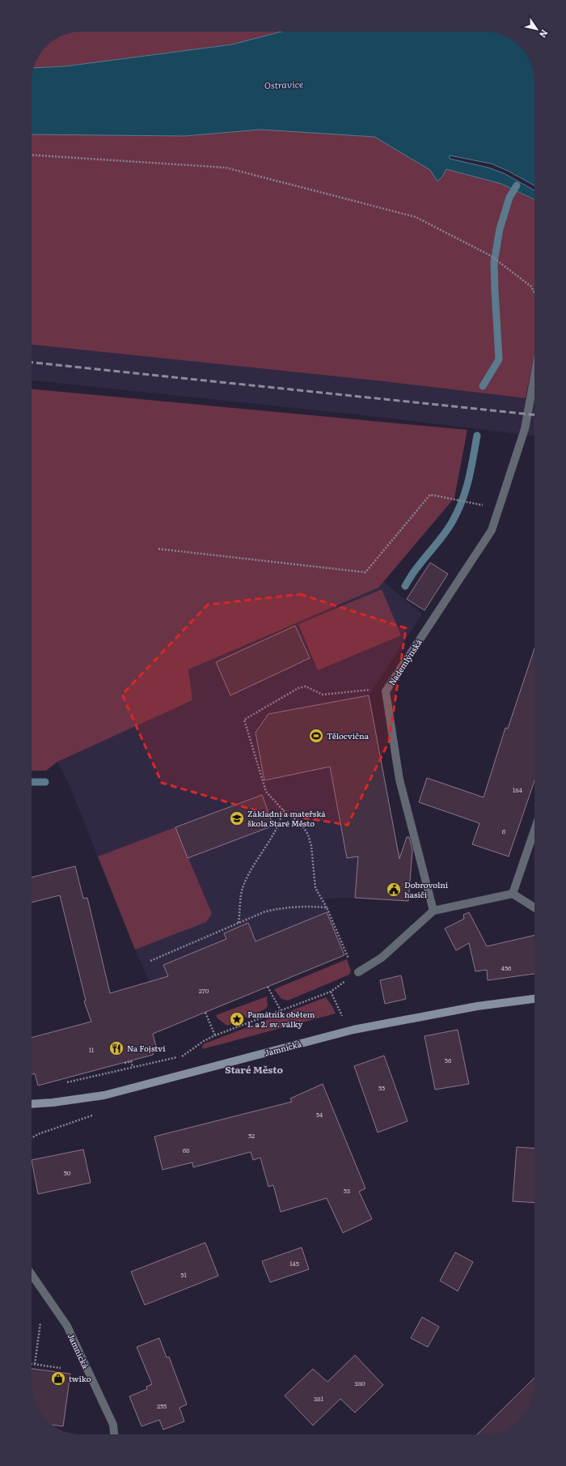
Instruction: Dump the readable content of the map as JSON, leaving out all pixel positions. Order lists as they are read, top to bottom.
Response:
{
  "streets": {
    "main road": ["Jamnická"],
    "street": ["Nademlýnská"]
  },
  "districts": ["Staré Město"],
  "water": ["Ostravice"],
  "places": {
    "sports": ["Tělocvična"],
    "school or university": ["Základní a mateřská škola Staré Město"],
    "public building": ["Dobrovolní hasiči"],
    "place": ["Památník obětem 1. a 2. sv. války"],
    "restaurant": ["Na Fojství"],
    "shop": ["twiko"]
  },
  "house_numbers": [
    "184",
    "6",
    "456",
    "270",
    "11",
    "56",
    "55",
    "54",
    "52",
    "68",
    "50",
    "53",
    "145",
    "51",
    "380",
    "381",
    "255"
  ],
  "north": "bottom right"
}
